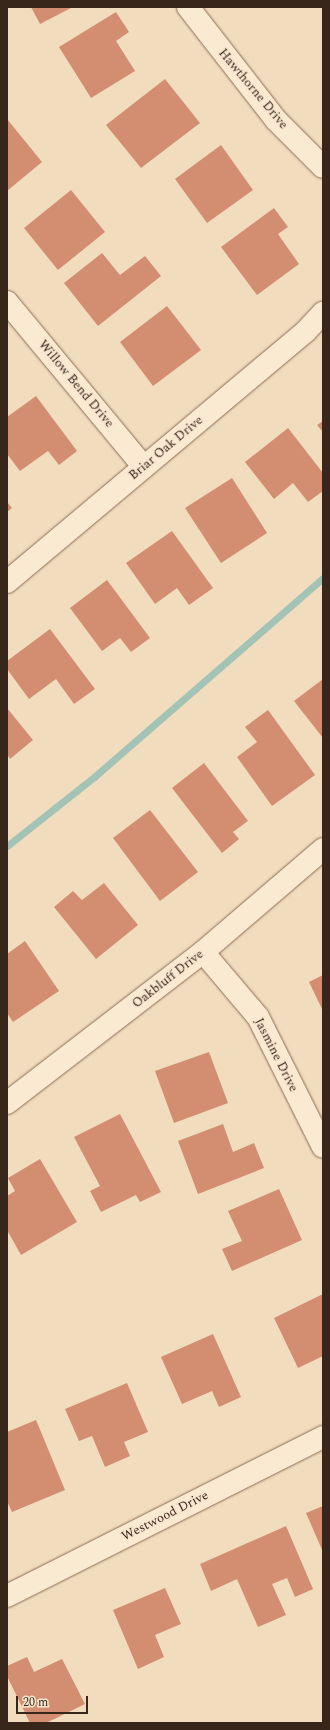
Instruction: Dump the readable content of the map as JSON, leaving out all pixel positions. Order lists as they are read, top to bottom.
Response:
{
  "streets": {
    "street": [
      "Hawthorne Drive",
      "Willow Bend Drive",
      "Briar Oak Drive",
      "Oakbluff Drive",
      "Jasmine Drive",
      "Westwood Drive"
    ]
  },
  "crossings": [
    ["Willow Bend Drive", "Briar Oak Drive"],
    ["Oakbluff Drive", "Jasmine Drive"]
  ],
  "scale_bar": "20 m"
}
